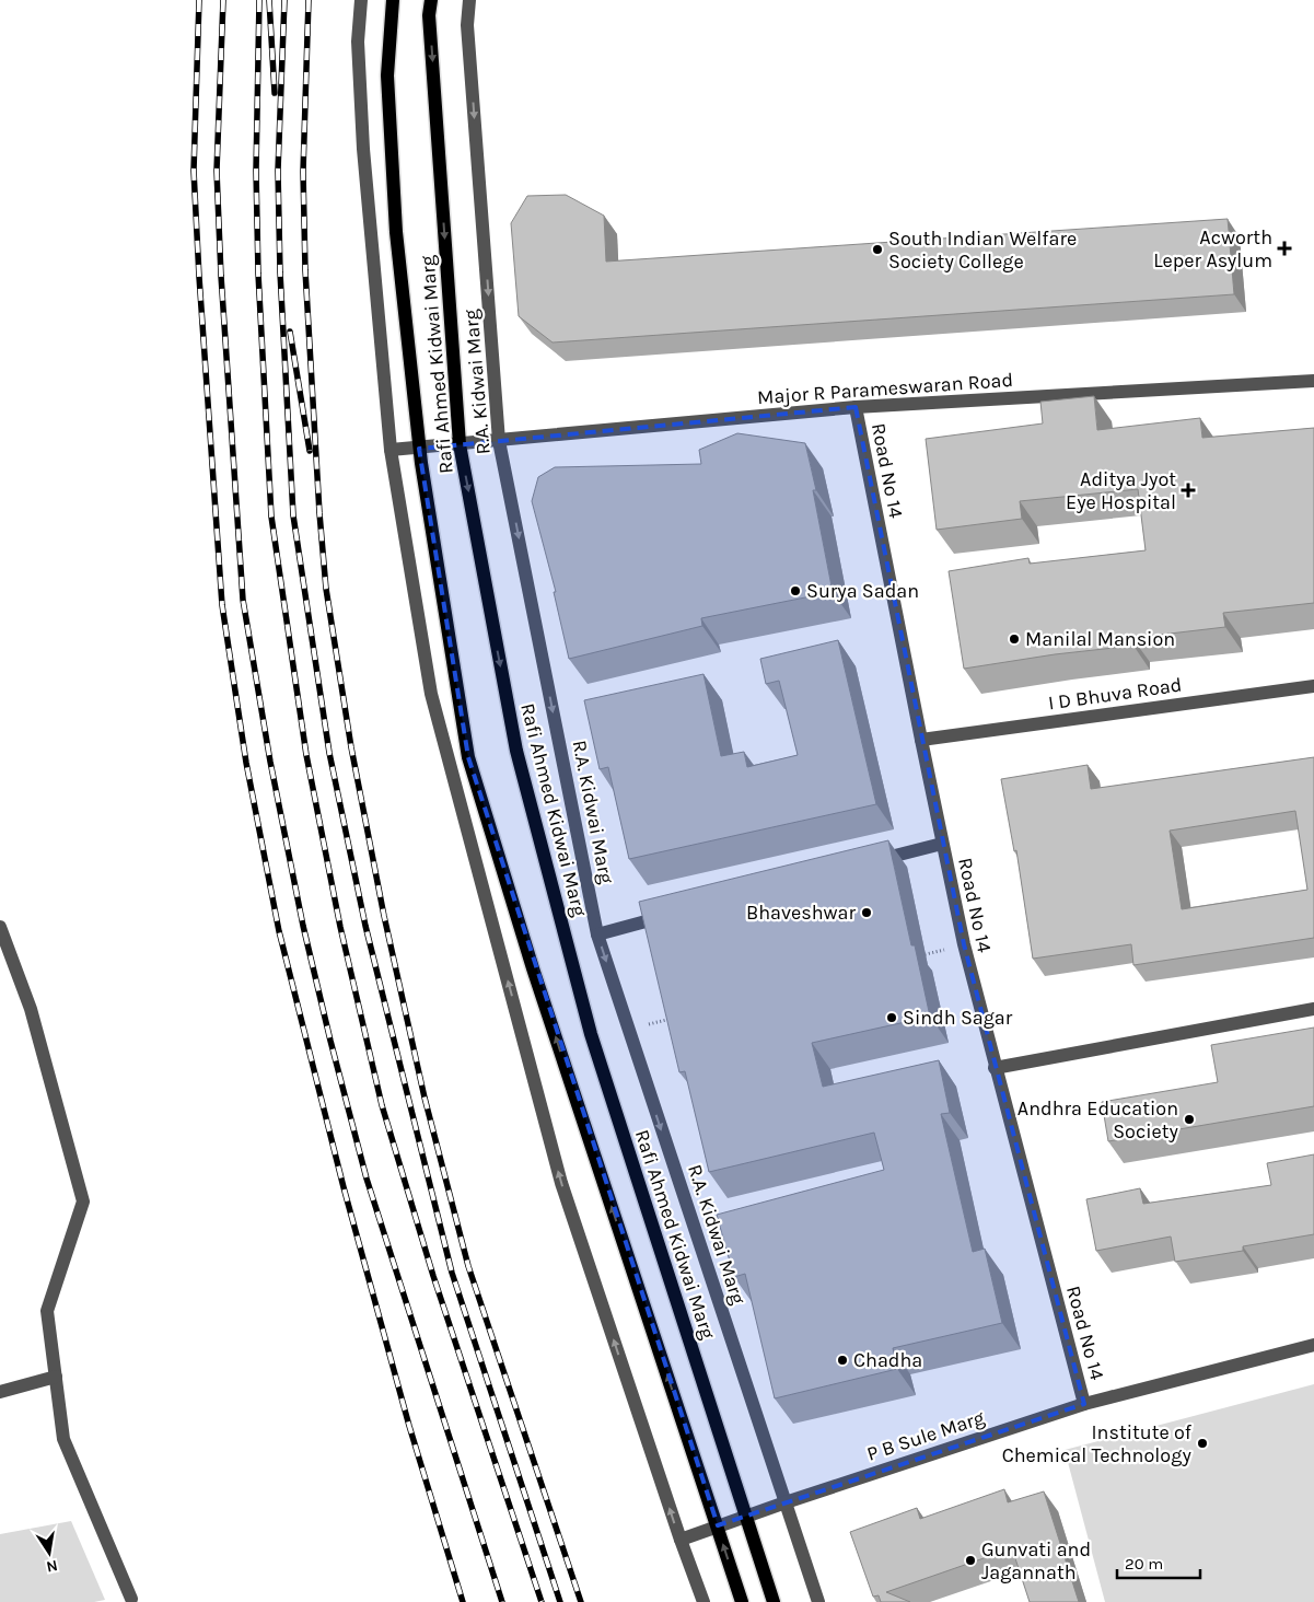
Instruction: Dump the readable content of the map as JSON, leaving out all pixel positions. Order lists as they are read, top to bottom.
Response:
{
  "streets": {
    "main road": ["Rafi Ahmed Kidwai Marg"],
    "street": [
      "R.A. Kidwai Marg",
      "Major R Parameswaran Road",
      "Road No 14",
      "I D Bhuva Road",
      "P B Sule Marg"
    ]
  },
  "crossings": [
    ["Rafi Ahmed Kidwai Marg", "Major R Parameswaran Road"],
    ["Rafi Ahmed Kidwai Marg", "P B Sule Marg"],
    ["R.A. Kidwai Marg", "Major R Parameswaran Road"],
    ["R.A. Kidwai Marg", "P B Sule Marg"],
    ["Major R Parameswaran Road", "Road No 14"],
    ["Road No 14", "I D Bhuva Road"],
    ["Road No 14", "P B Sule Marg"]
  ],
  "places": {
    "health": ["Acworth Leper Asylum", "Aditya Jyot Eye Hospital"],
    "other": [
      "South Indian Welfare Society College",
      "Surya Sadan",
      "Manilal Mansion",
      "Bhaveshwar",
      "Sindh Sagar",
      "Andhra Education Society",
      "Chadha",
      "Institute of Chemical Technology",
      "Gunvati and Jagannath"
    ]
  },
  "scale_bar": "20 m",
  "north": "bottom"
}
